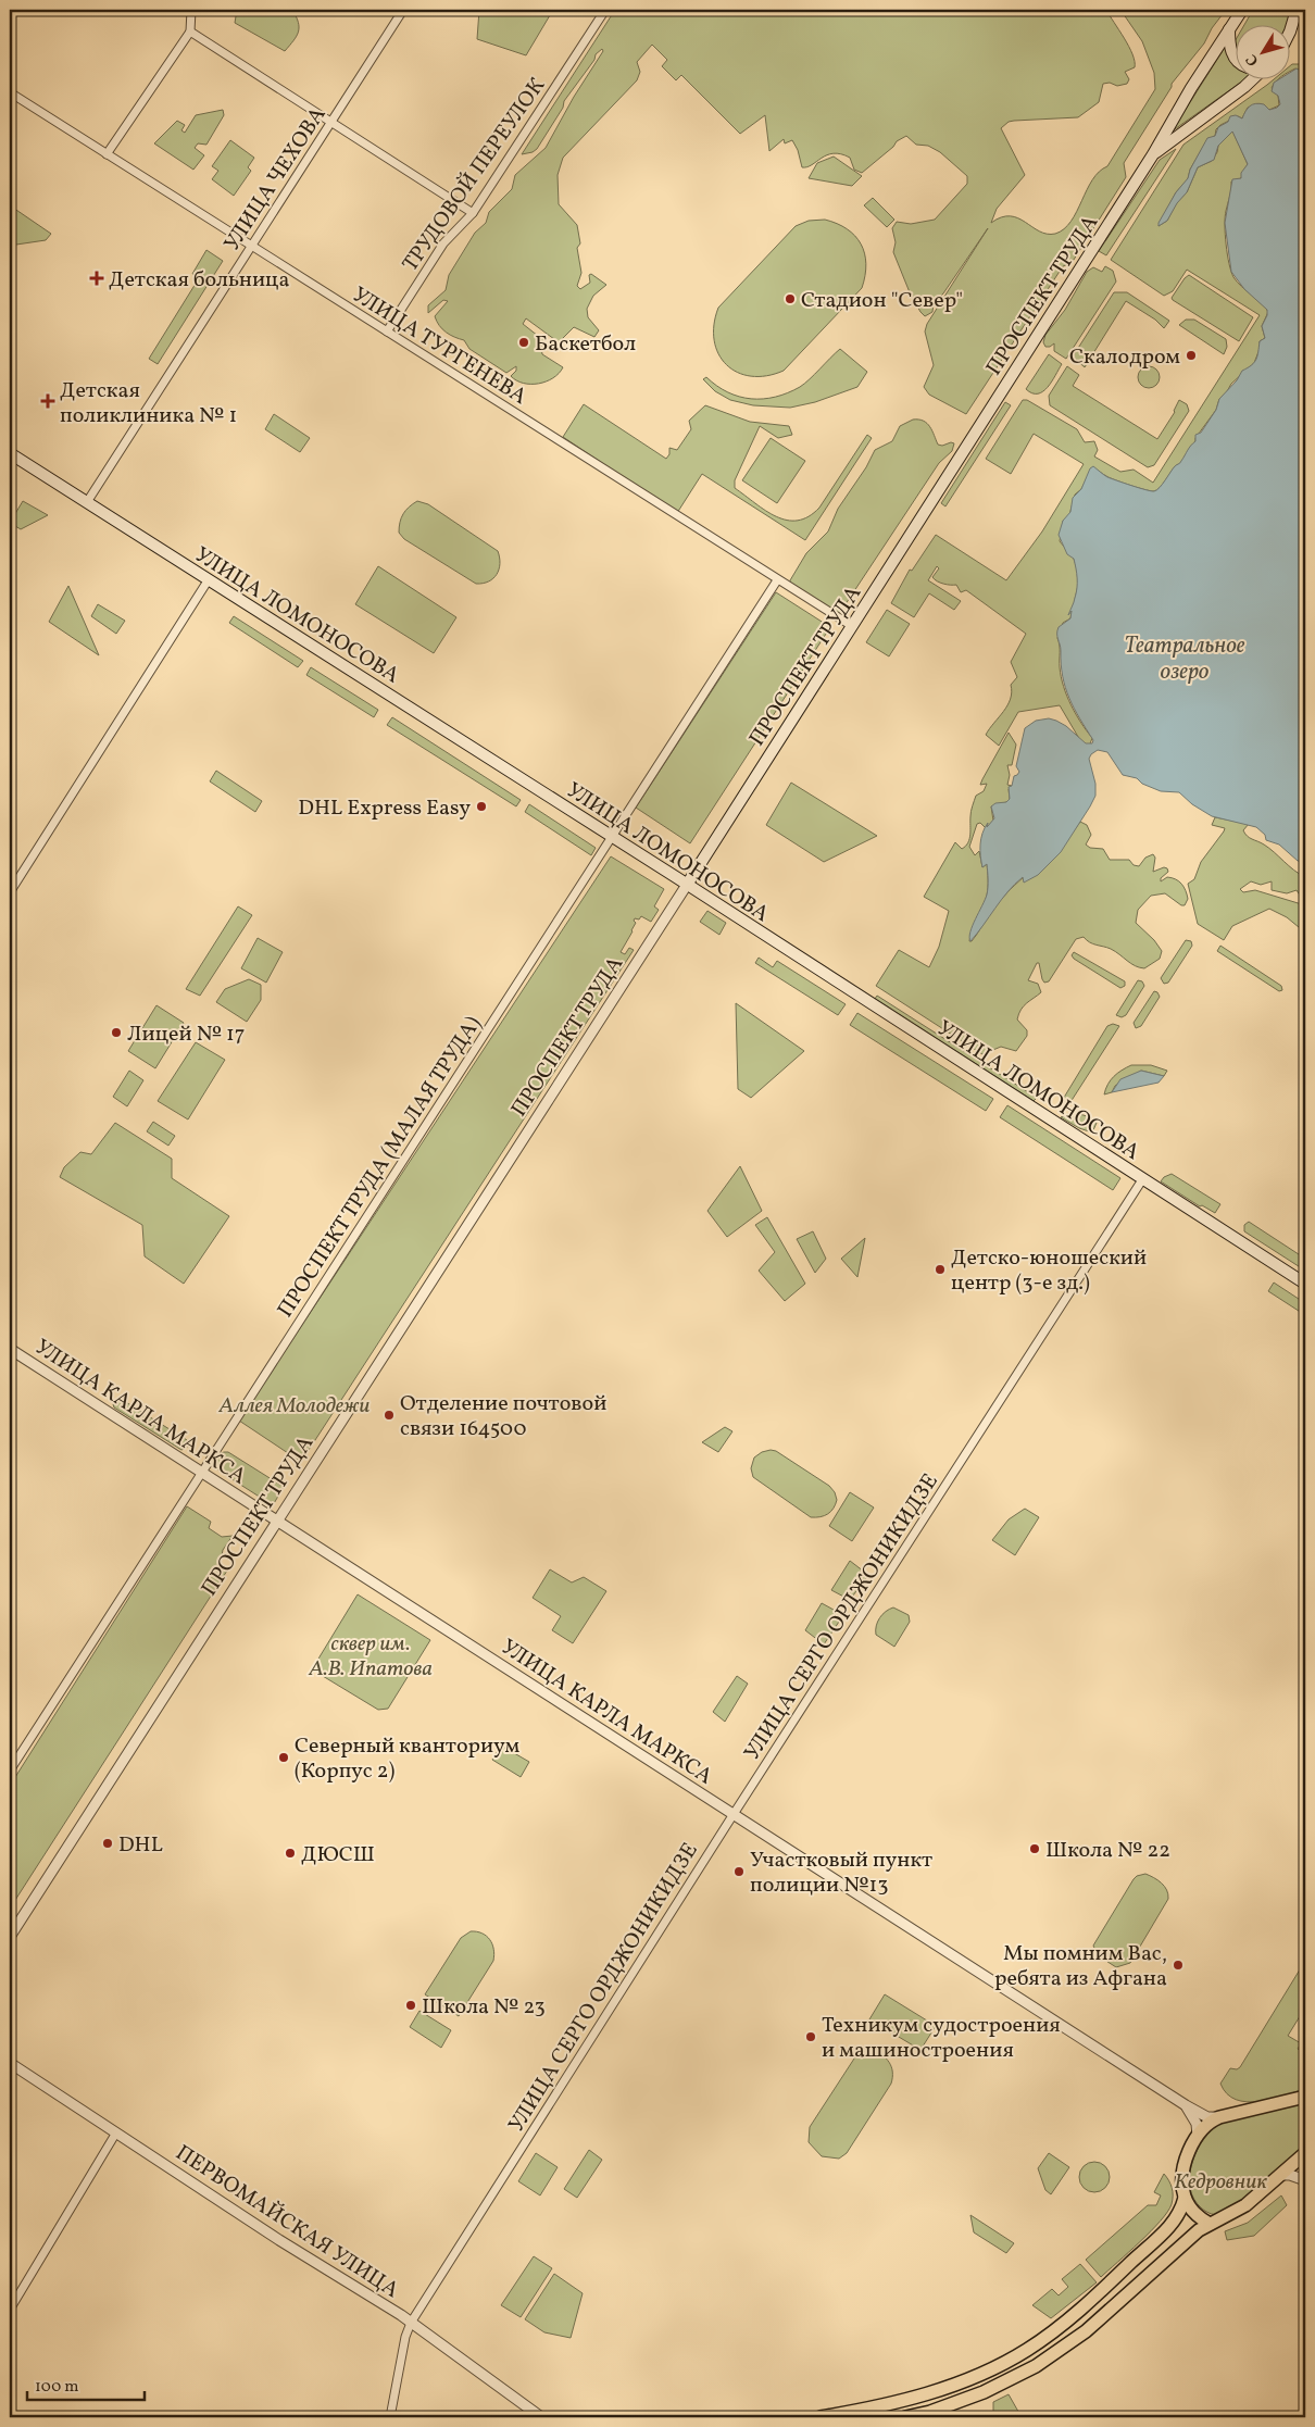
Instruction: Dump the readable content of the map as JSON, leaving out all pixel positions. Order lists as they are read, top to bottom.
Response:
{
  "streets": {
    "main road": ["ПРОСПЕКТ ТРУДА", "УЛИЦА ЛОМОНОСОВА"],
    "street": [
      "ТРУДОВОЙ ПЕРЕУЛОК",
      "УЛИЦА ЧЕХОВА",
      "УЛИЦА ТУРГЕНЕВА",
      "ПРОСПЕКТ ТРУДА (МАЛАЯ ТРУДА)",
      "УЛИЦА КАРЛА МАРКСА",
      "УЛИЦА СЕРГО ОРДЖОНИКИДЗЕ",
      "ПЕРВОМАЙСКАЯ УЛИЦА"
    ]
  },
  "crossings": [
    ["ТРУДОВОЙ ПЕРЕУЛОК", "УЛИЦА ТУРГЕНЕВА"],
    ["УЛИЦА ЧЕХОВА", "УЛИЦА ТУРГЕНЕВА"],
    ["УЛИЦА ЧЕХОВА", "УЛИЦА ЛОМОНОСОВА"],
    ["ПРОСПЕКТ ТРУДА", "УЛИЦА ТУРГЕНЕВА"],
    ["ПРОСПЕКТ ТРУДА", "УЛИЦА ЛОМОНОСОВА"],
    ["ПРОСПЕКТ ТРУДА", "УЛИЦА КАРЛА МАРКСА"],
    ["УЛИЦА ТУРГЕНЕВА", "ПРОСПЕКТ ТРУДА (МАЛАЯ ТРУДА)"],
    ["УЛИЦА ЛОМОНОСОВА", "ПРОСПЕКТ ТРУДА (МАЛАЯ ТРУДА)"],
    ["УЛИЦА ЛОМОНОСОВА", "УЛИЦА СЕРГО ОРДЖОНИКИДЗЕ"],
    ["ПРОСПЕКТ ТРУДА (МАЛАЯ ТРУДА)", "УЛИЦА КАРЛА МАРКСА"],
    ["УЛИЦА КАРЛА МАРКСА", "УЛИЦА СЕРГО ОРДЖОНИКИДЗЕ"],
    ["УЛИЦА СЕРГО ОРДЖОНИКИДЗЕ", "ПЕРВОМАЙСКАЯ УЛИЦА"]
  ],
  "water": ["Театральное озеро"],
  "parks": ["Аллея Молодежи", "сквер им. А.В. Ипатова", "Кедровник"],
  "places": {
    "health": ["Детская больница", "Детская поликлиника № 1"],
    "other": [
      "Стадион \"Север\"",
      "Баскетбол",
      "Скалодром",
      "DHL Express Easy",
      "Лицей № 17",
      "Детско-юношеский центр (3-е зд.)",
      "Отделение почтовой связи 164500",
      "Северный кванториум (Корпус 2)",
      "DHL",
      "Школа № 22",
      "ДЮСШ",
      "Участковый пункт полиции №13",
      "Мы помним Вас, ребята из Афгана",
      "Школа № 23",
      "Техникум судостроения и машиностроения"
    ]
  },
  "scale_bar": "100 m",
  "north": "bottom left"
}
